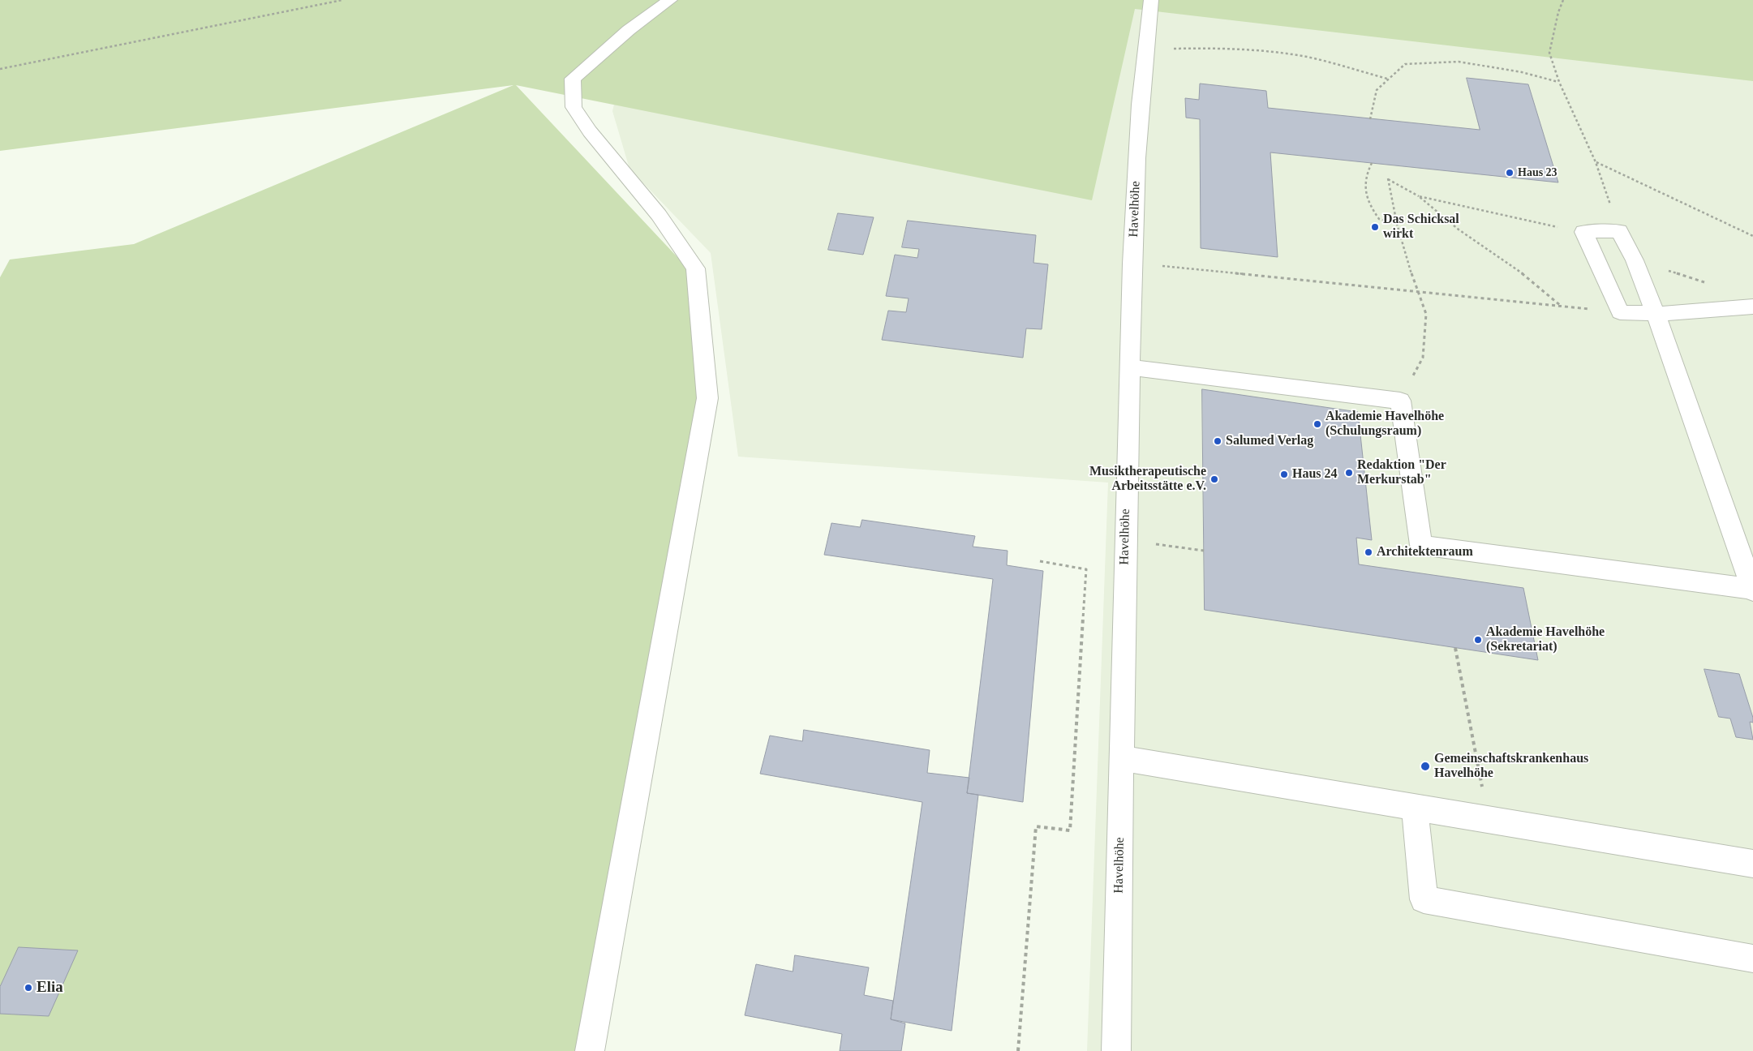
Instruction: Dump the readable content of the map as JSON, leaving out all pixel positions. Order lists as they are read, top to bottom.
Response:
{
  "streets": {
    "lane": ["Havelhöhe"]
  },
  "places": [
    "Haus 23",
    "Das Schicksal wirkt",
    "Akademie Havelhöhe (Schulungsraum)",
    "Salumed Verlag",
    "Redaktion \"Der Merkurstab\"",
    "Haus 24",
    "Musiktherapeutische Arbeitsstätte e.V.",
    "Architektenraum",
    "Akademie Havelhöhe (Sekretariat)",
    "Gemeinschaftskrankenhaus Havelhöhe",
    "Elia"
  ]
}
